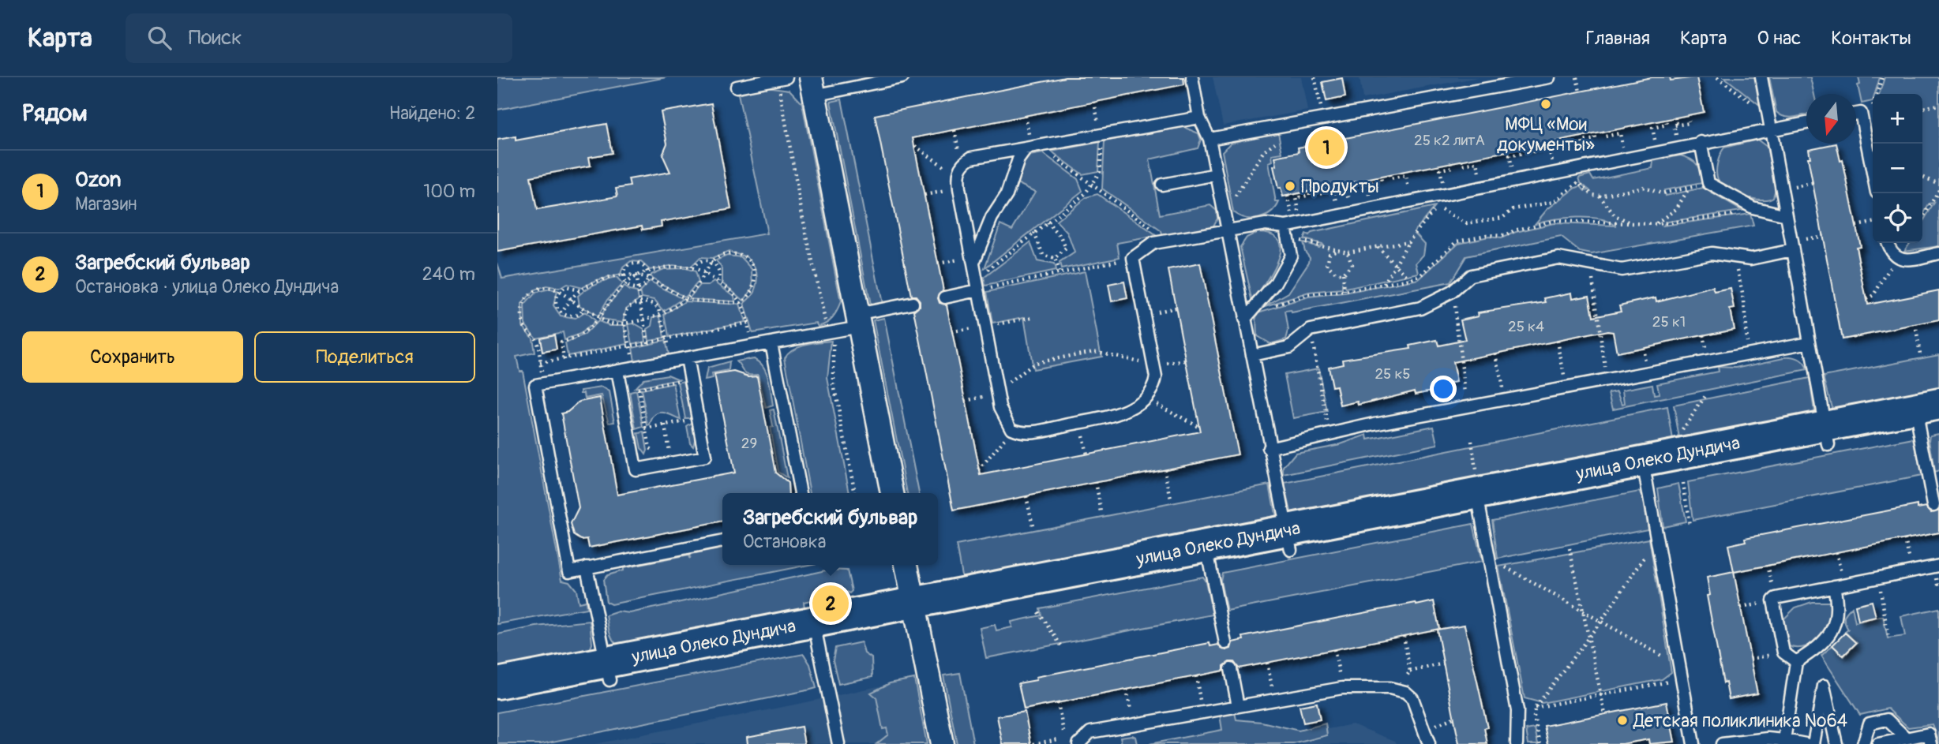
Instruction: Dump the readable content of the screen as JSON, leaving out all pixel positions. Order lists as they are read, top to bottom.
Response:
{
  "streets": {
    "street": ["улица Олеко Дундича"]
  },
  "places": ["МФЦ «Мои документы»", "Продукты", "Детская поликлиника №64"],
  "house_numbers": [
    "25 к2 литА",
    "25 к1",
    "25 к4",
    "25 к5",
    "29"
  ],
  "north": "bottom",
  "page": {
    "header": "Карта",
    "search": "Поиск",
    "nav": [
      "Главная",
      "Карта",
      "О нас",
      "Контакты"
    ],
    "heading": ["Рядом", "Найдено: 2"],
    "map_buttons": ["+", "−"],
    "pins": ["1", "2"],
    "list": [
      {
        "mark": "1",
        "name": "Ozon",
        "note": "Магазин",
        "value": "100 m"
      },
      {
        "mark": "2",
        "name": "Загребский бульвар",
        "note": "Остановка · улица Олеко Дундича",
        "value": "240 m"
      }
    ],
    "buttons": ["Сохранить", "Поделиться"],
    "popup": ["Загребский бульвар", "Остановка"]
  }
}
